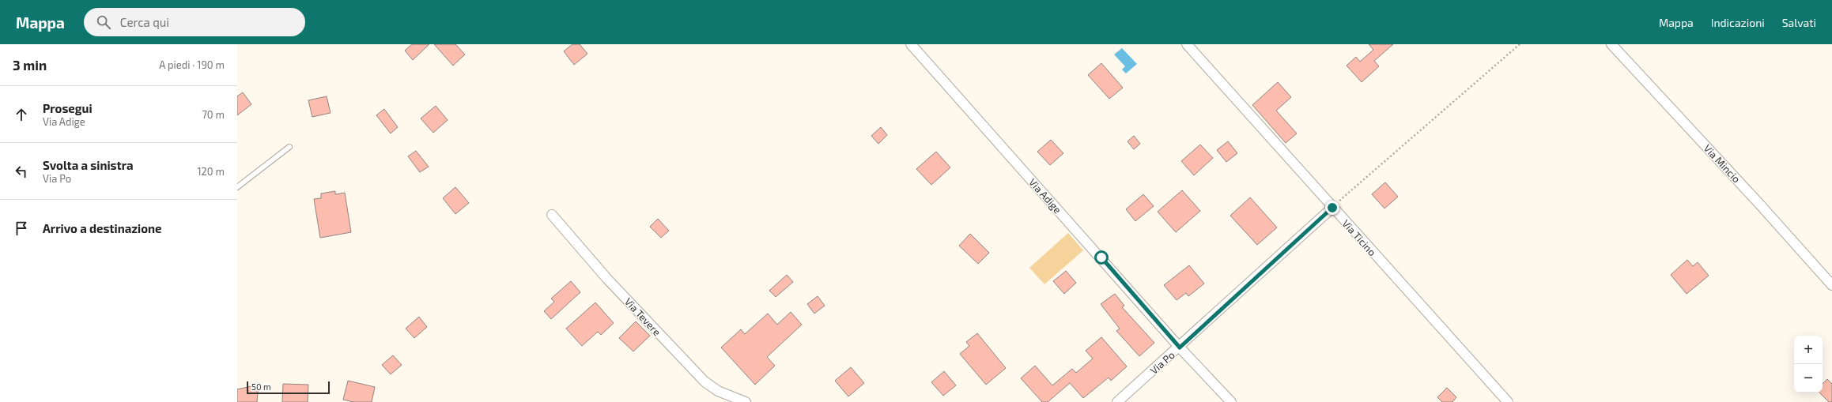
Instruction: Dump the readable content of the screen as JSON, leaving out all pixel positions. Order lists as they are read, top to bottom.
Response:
{
  "streets": {
    "street": [
      "Via Mincio",
      "Via Adige",
      "Via Ticino",
      "Via Tevere",
      "Via Po"
    ]
  },
  "crossings": [
    ["Via Adige", "Via Po"],
    ["Via Ticino", "Via Po"]
  ],
  "scale_bar": "50 m",
  "page": {
    "header": "Mappa",
    "search": "Cerca qui",
    "nav": ["Mappa", "Indicazioni", "Salvati"],
    "heading": ["3 min", "A piedi · 190 m"],
    "list": [
      ["Prosegui", "Via Adige", "70 m"],
      ["Svolta a sinistra", "Via Po", "120 m"],
      "Arrivo a destinazione"
    ],
    "map_buttons": ["+", "−"],
    "scale": "50 m"
  }
}
